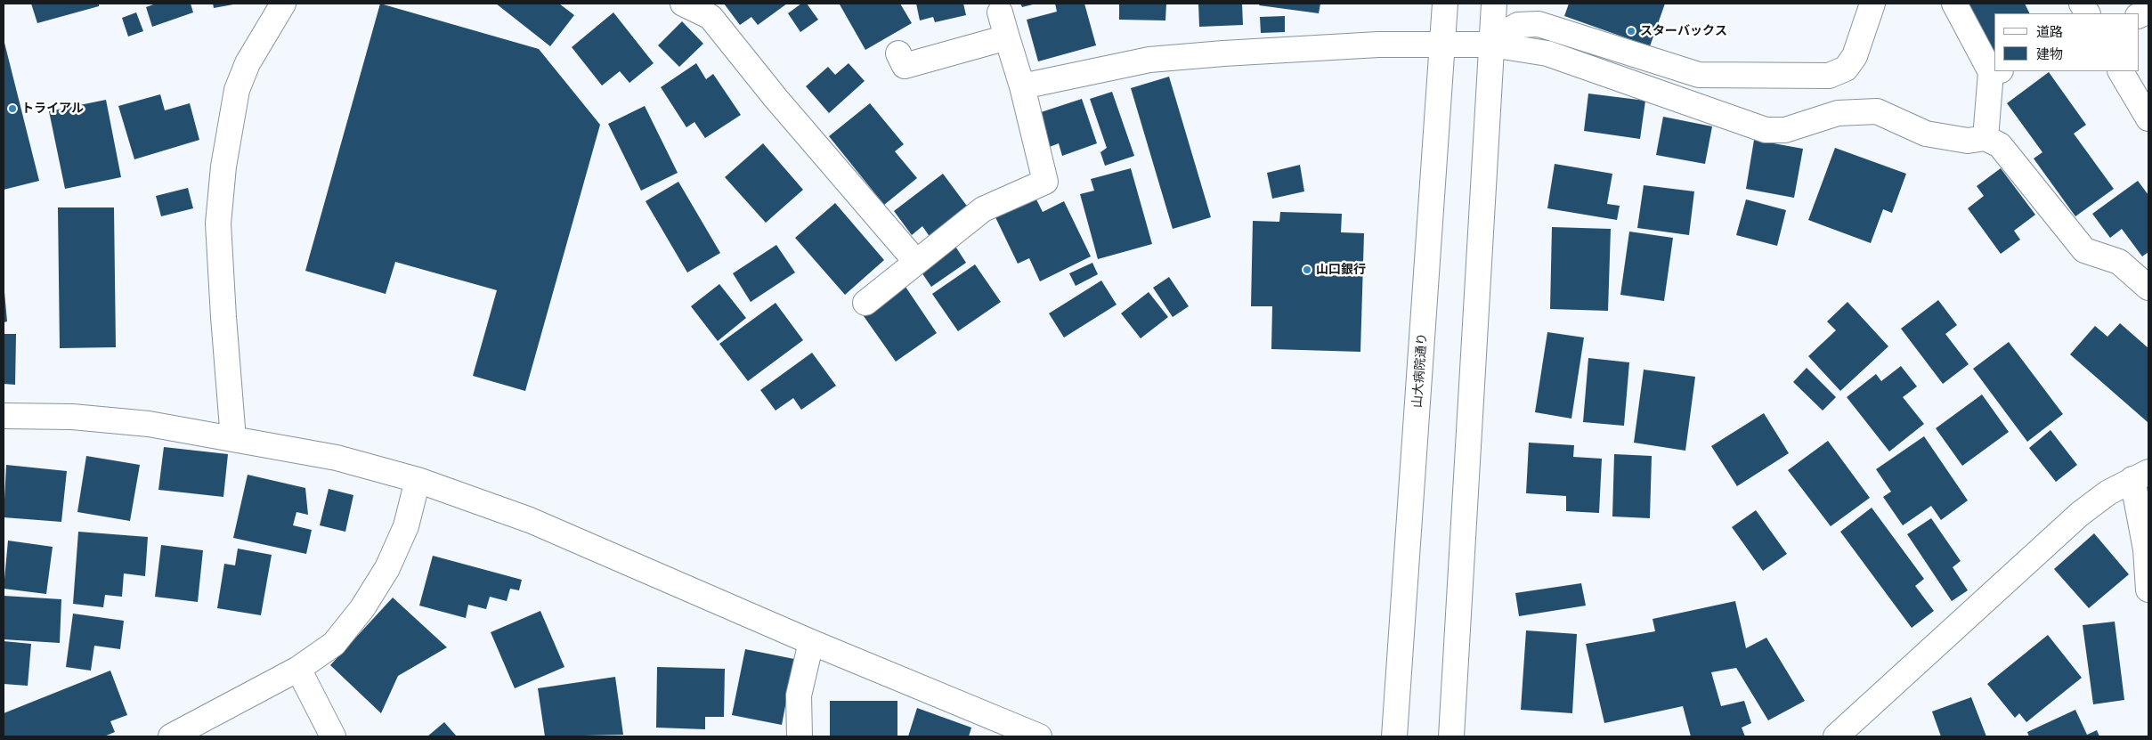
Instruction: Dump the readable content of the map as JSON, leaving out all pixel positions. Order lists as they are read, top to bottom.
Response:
{
  "streets": {
    "street": ["山大病院通り"]
  },
  "places": ["スターバックス", "トライアル", "山口銀行"],
  "legend": ["道路", "建物"]
}
